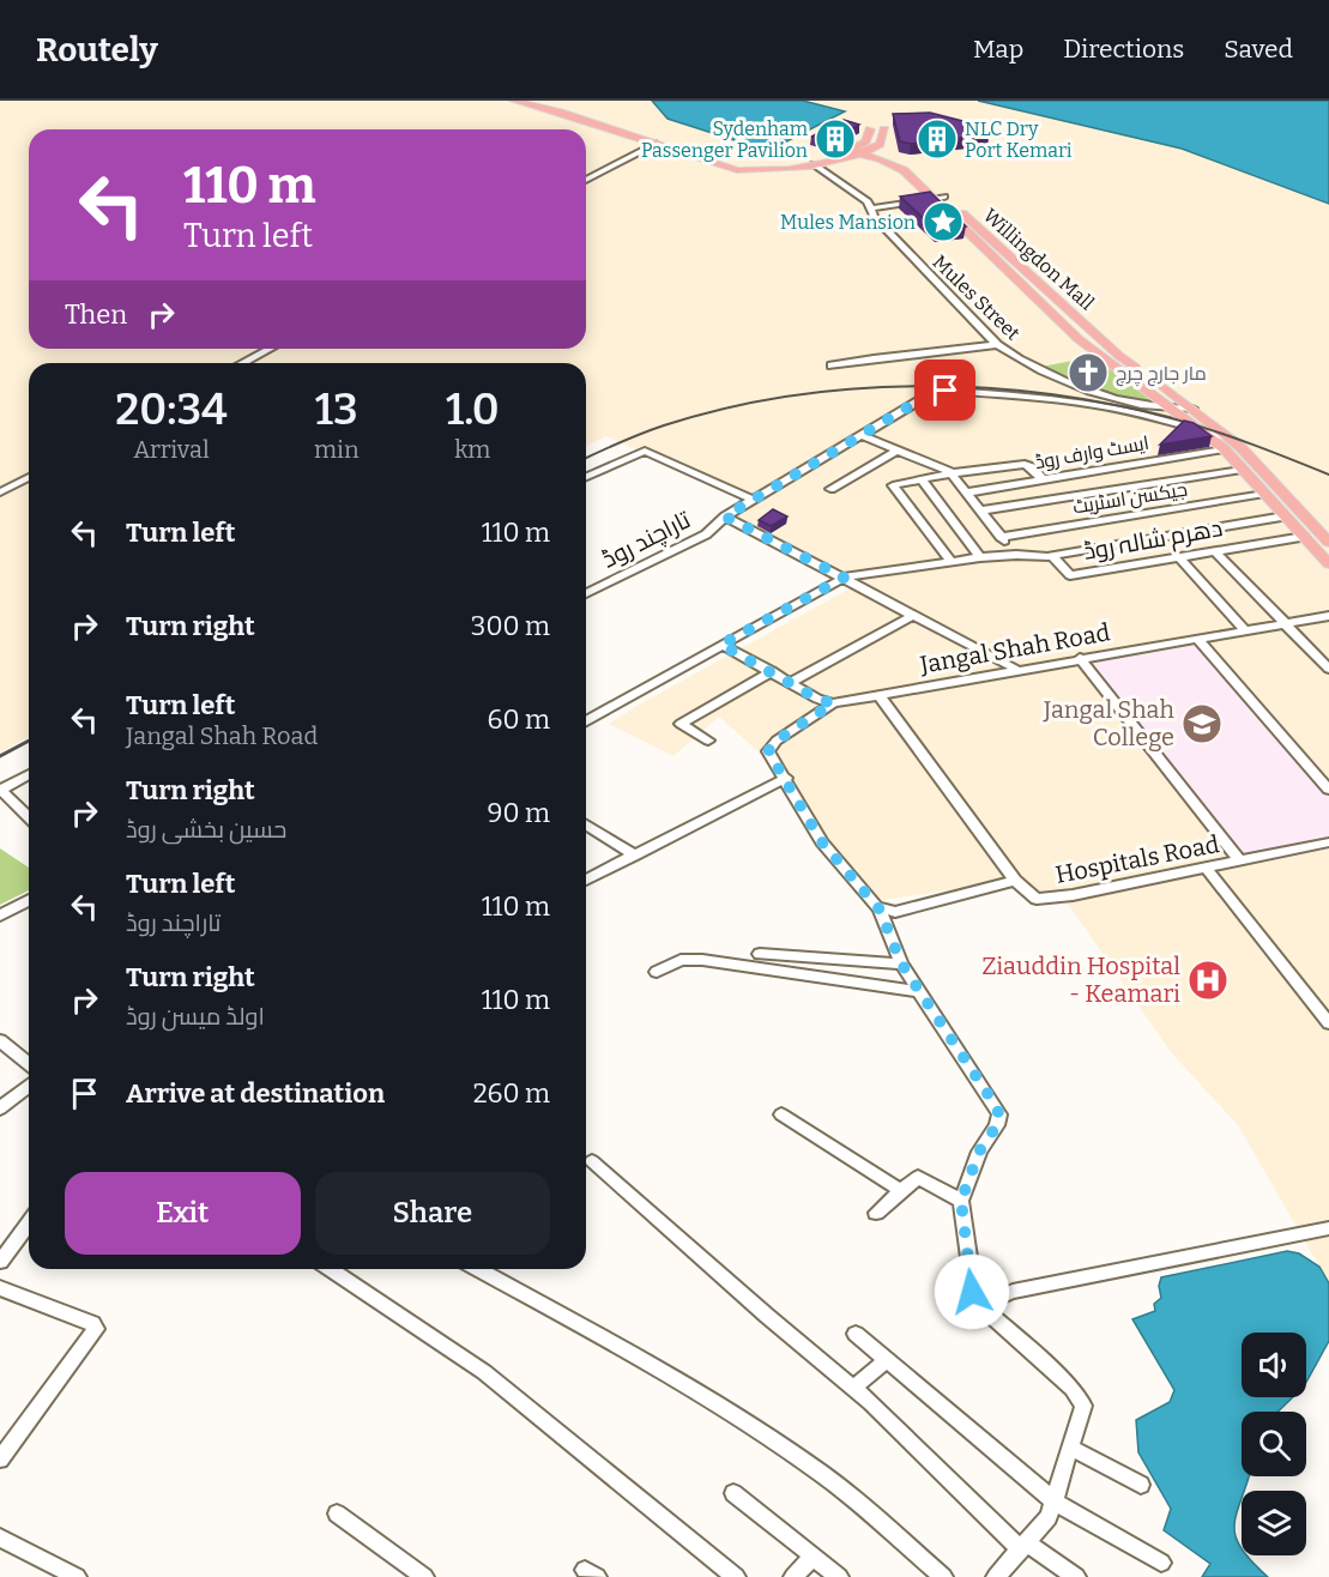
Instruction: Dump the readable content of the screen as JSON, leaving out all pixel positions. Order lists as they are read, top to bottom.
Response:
{
  "streets": {
    "main road": ["Willingdon Mall"],
    "street": [
      "Mules Street",
      "ایسٹ وارف روڈ",
      "جیکسن اسٹریٹ",
      "تاراچند روڈ",
      "دھرم شالہ روڈ",
      "Jangal Shah Road",
      "Hospitals Road"
    ]
  },
  "crossings": [
    ["Willingdon Mall", "Mules Street"],
    ["Willingdon Mall", "ایسٹ وارف روڈ"],
    ["تاراچند روڈ", "دھرم شالہ روڈ"],
    ["تاراچند روڈ", "Jangal Shah Road"],
    ["Jangal Shah Road", "Hospitals Road"]
  ],
  "places": {
    "building": ["Sydenham Passenger Pavilion", "NLC Dry Port Kemari"],
    "place": ["Mules Mansion"],
    "church": ["مار جارج چرچ"],
    "school or university": ["Jangal Shah College"],
    "hospital": ["Ziauddin Hospital - Keamari"]
  },
  "page": {
    "header": "Routely",
    "nav": ["Map", "Directions", "Saved"],
    "turn": ["110 m", "Turn left"],
    "then": "Then",
    "eta": [
      "20:34",
      "Arrival",
      "13",
      "min",
      "1.0",
      "km"
    ],
    "list": [
      {
        "name": "Turn left",
        "value": "110 m"
      },
      {
        "name": "Turn right",
        "value": "300 m"
      },
      {
        "name": "Turn left",
        "note": "Jangal Shah Road",
        "value": "60 m"
      },
      {
        "name": "Turn right",
        "note": "حسین بخشی روڈ",
        "value": "90 m"
      },
      {
        "name": "Turn left",
        "note": "تاراچند روڈ",
        "value": "110 m"
      },
      {
        "name": "Turn right",
        "note": "اولڈ میسن روڈ",
        "value": "110 m"
      },
      {
        "name": "Arrive at destination",
        "value": "260 m"
      }
    ],
    "buttons": ["Exit", "Share"]
  }
}
